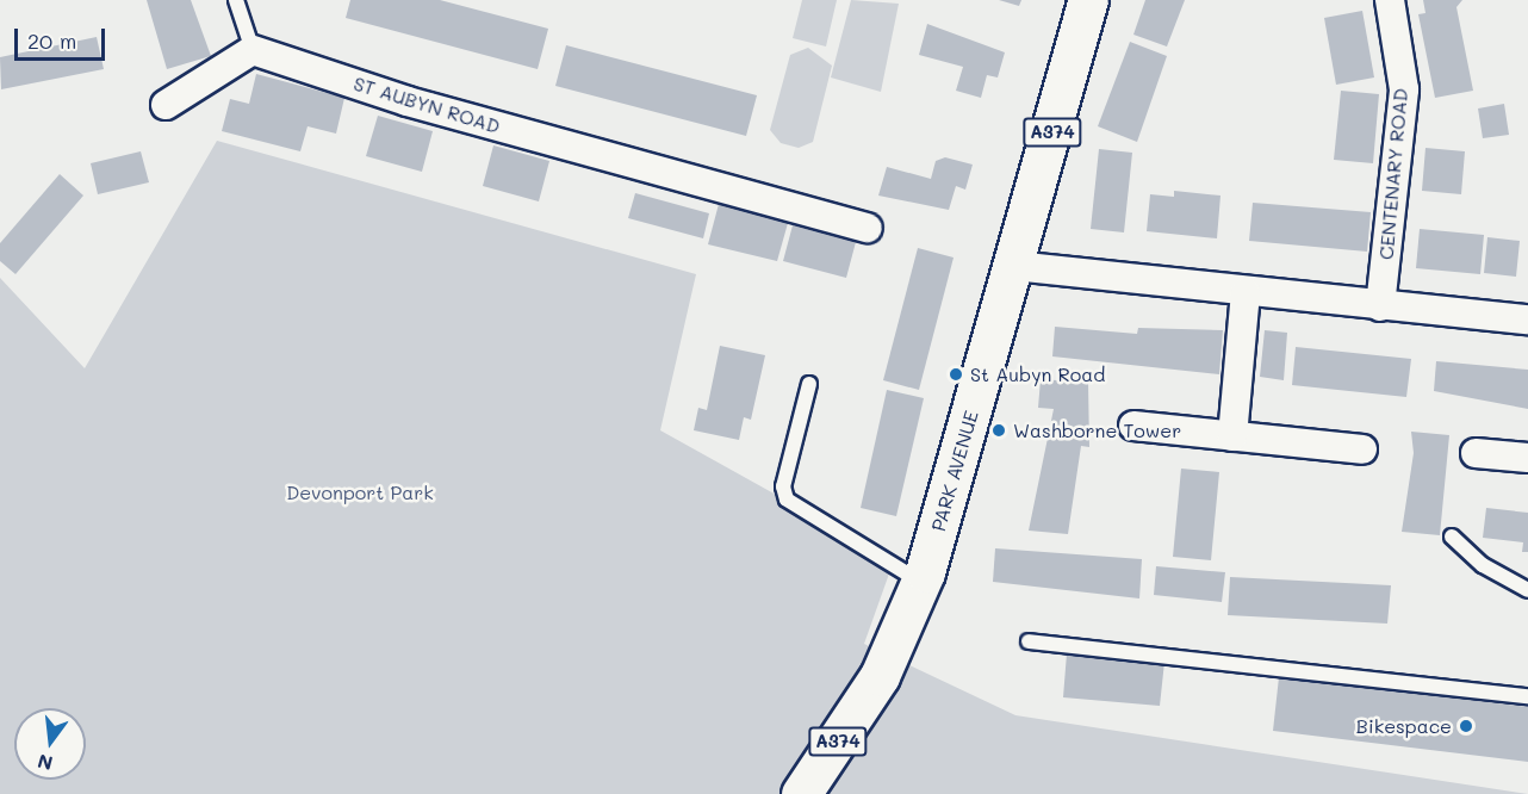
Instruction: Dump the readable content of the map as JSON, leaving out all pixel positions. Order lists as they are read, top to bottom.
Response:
{
  "streets": {
    "main road": ["A374", "PARK AVENUE"],
    "street": ["ST AUBYN ROAD", "CENTENARY ROAD"]
  },
  "parks": ["Devonport Park"],
  "places": ["St Aubyn Road", "Washborne Tower", "Bikespace"],
  "scale_bar": "20 m",
  "north": "bottom"
}
